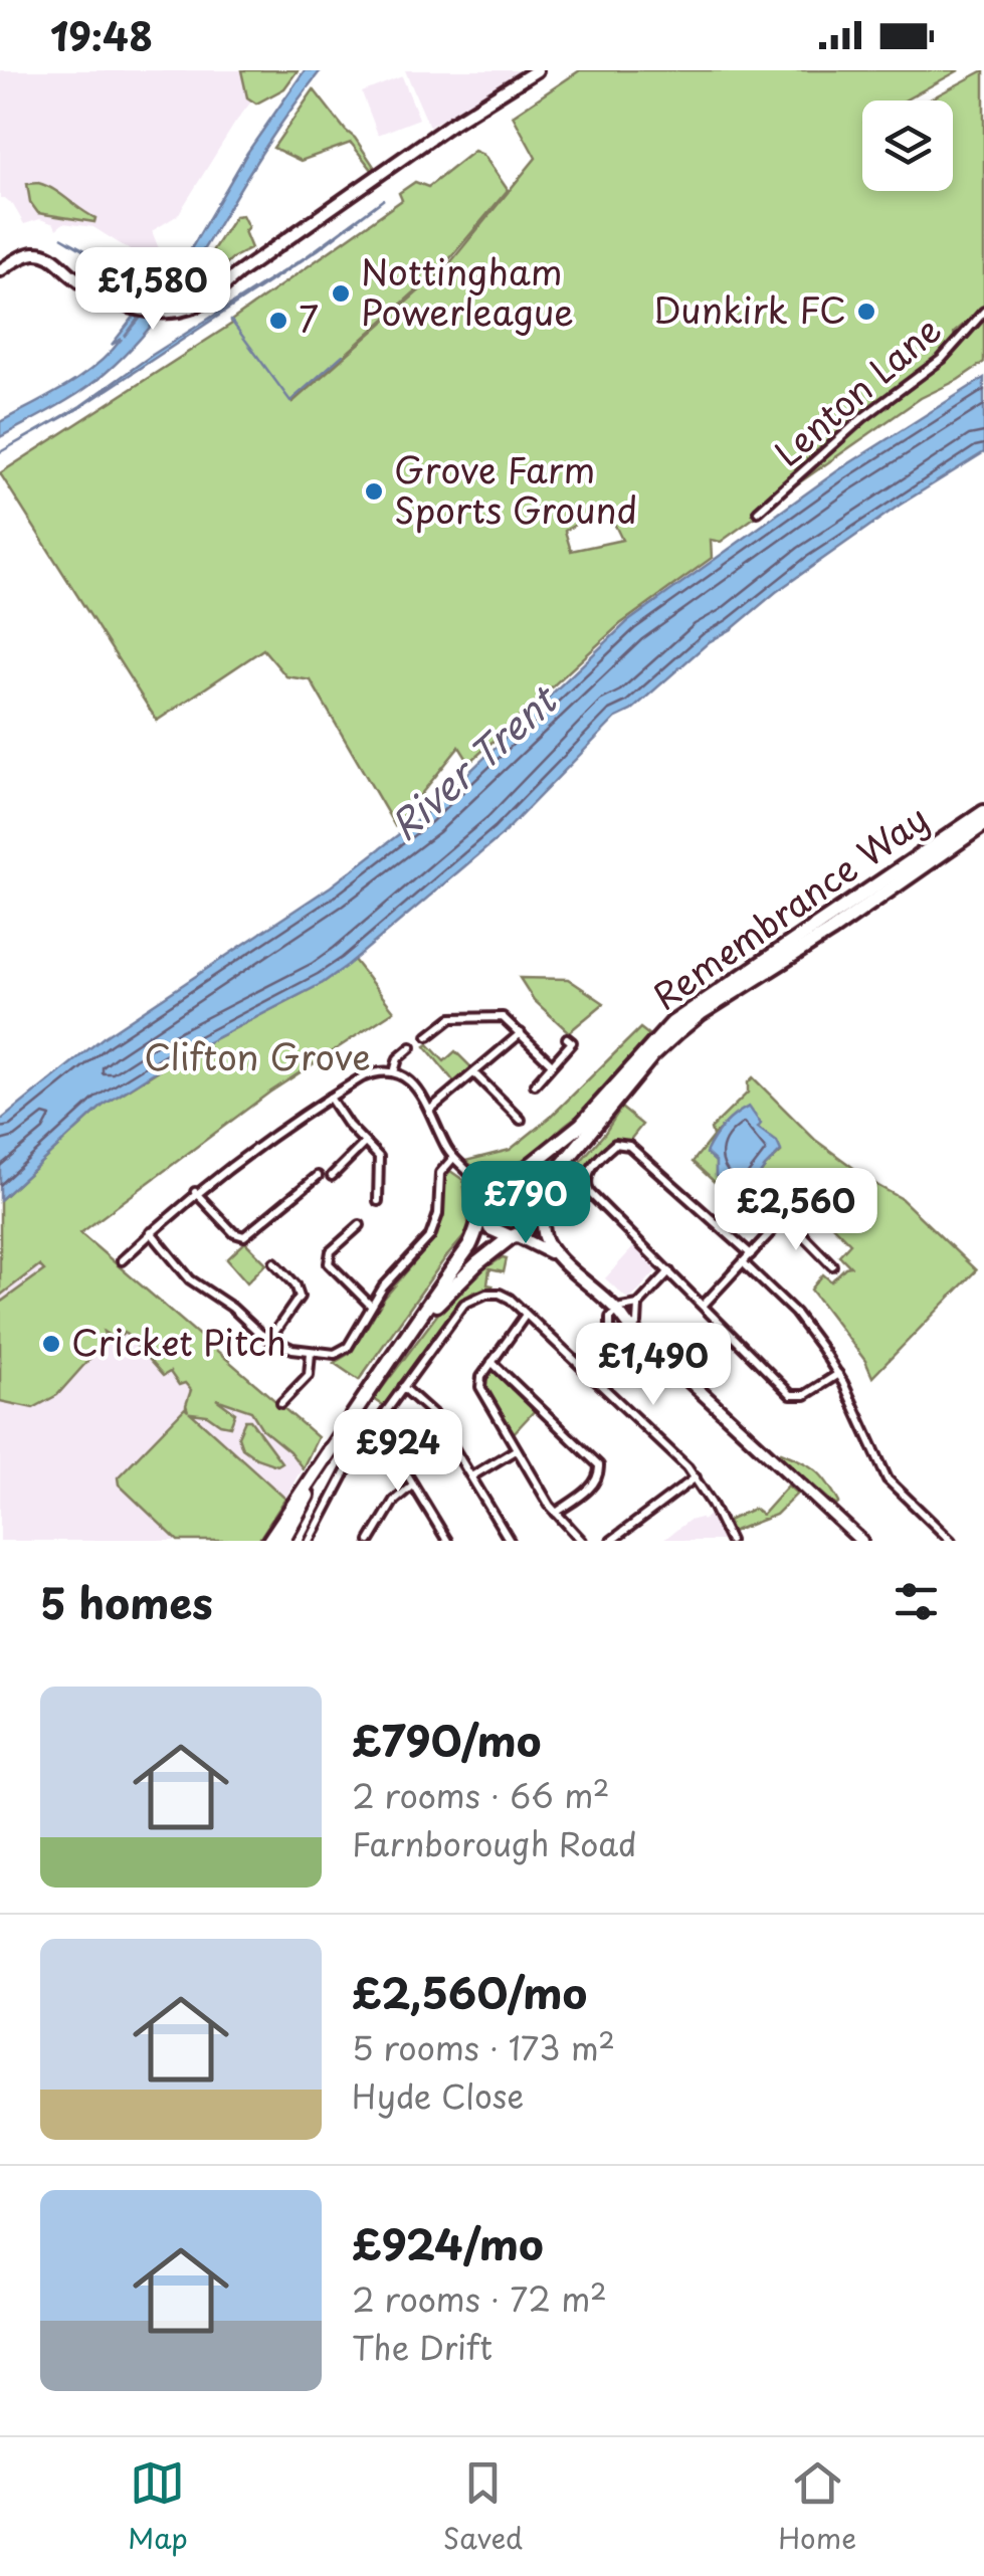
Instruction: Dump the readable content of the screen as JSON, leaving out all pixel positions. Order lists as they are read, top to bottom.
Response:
{
  "streets": {
    "highway": ["Remembrance Way"],
    "street": ["Lenton Lane"]
  },
  "water": ["River Trent"],
  "parks": ["Clifton Grove"],
  "places": [
    "Nottingham Powerleague",
    "Dunkirk FC",
    "7",
    "Grove Farm Sports Ground",
    "Cricket Pitch"
  ],
  "page": {
    "status": "19:48",
    "price": [
      "£1,580",
      "£790",
      "£2,560",
      "£1,490",
      "£924"
    ],
    "heading": "5 homes",
    "list": [
      {
        "name": "£790/mo",
        "note": "2 rooms · 66 m² · Farnborough Road"
      },
      {
        "name": "£2,560/mo",
        "note": "5 rooms · 173 m² · Hyde Close"
      },
      {
        "name": "£924/mo",
        "note": "2 rooms · 72 m² · The Drift"
      }
    ],
    "tabs": ["Map", "Saved", "Home"]
  }
}
